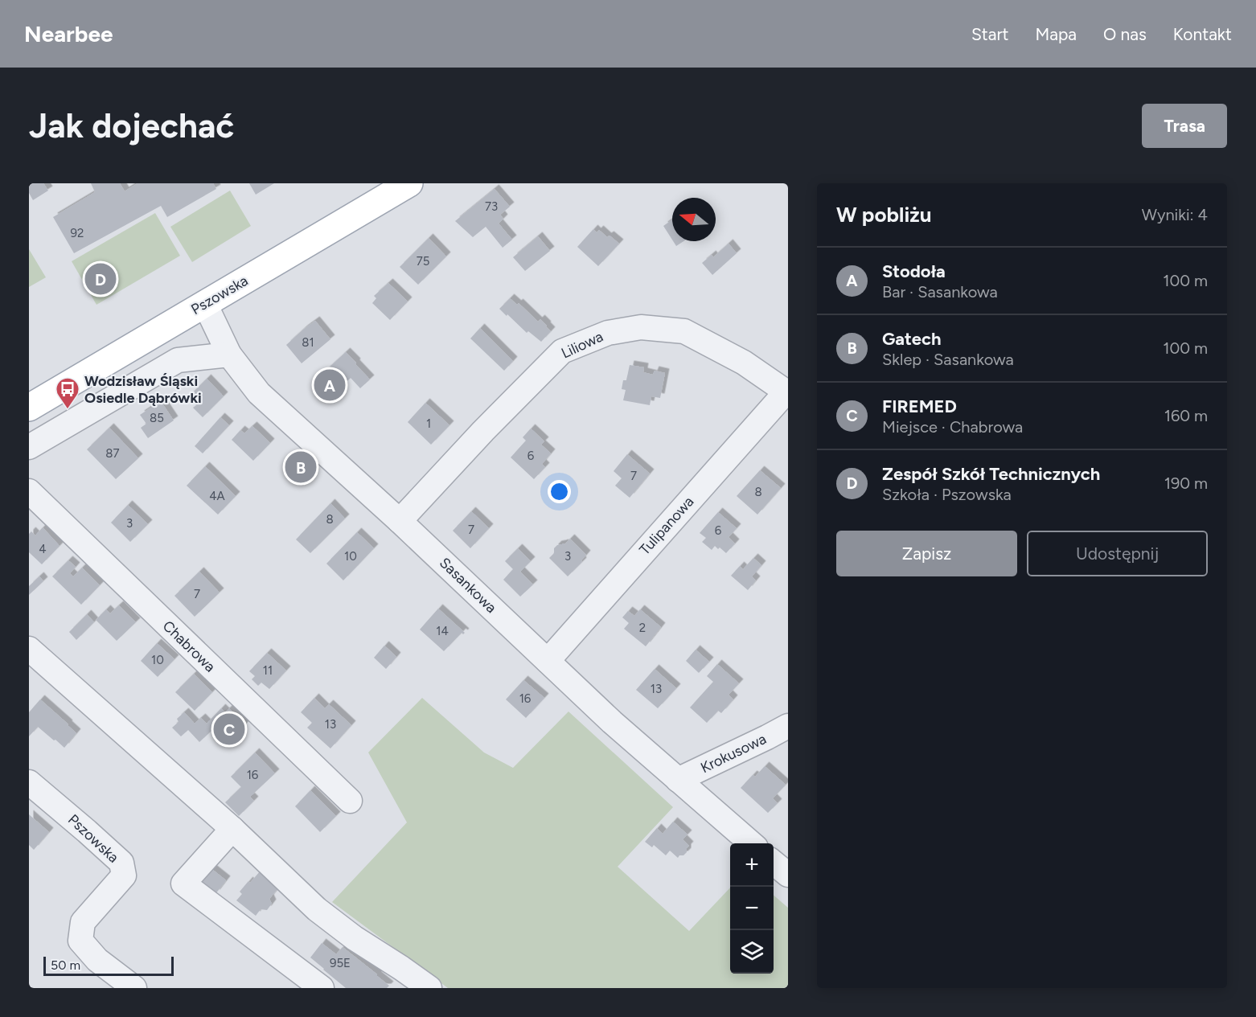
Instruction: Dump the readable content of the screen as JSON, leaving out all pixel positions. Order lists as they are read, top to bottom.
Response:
{
  "streets": {
    "main road": ["Pszowska"],
    "street": [
      "Liliowa",
      "Tulipanowa",
      "Sasankowa",
      "Chabrowa",
      "Krokusowa"
    ]
  },
  "crossings": [
    ["Pszowska", "Sasankowa"],
    ["Liliowa", "Tulipanowa"],
    ["Liliowa", "Sasankowa"],
    ["Tulipanowa", "Sasankowa"],
    ["Sasankowa", "Krokusowa"]
  ],
  "places": {
    "bus stop": ["Wodzisław Śląski Osiedle Dąbrówki"]
  },
  "house_numbers": [
    "73",
    "92",
    "75",
    "81",
    "85",
    "1",
    "87",
    "6",
    "7",
    "8",
    "4A",
    "8",
    "3",
    "7",
    "6",
    "4",
    "10",
    "3",
    "7",
    "2",
    "14",
    "10",
    "11",
    "13",
    "16",
    "13",
    "16",
    "95E"
  ],
  "scale_bar": "50 m",
  "north": "left",
  "page": {
    "header": "Nearbee",
    "nav": [
      "Start",
      "Mapa",
      "O nas",
      "Kontakt"
    ],
    "buttons": [
      "Trasa",
      ["Zapisz", "Udostępnij"]
    ],
    "title": "Jak dojechać",
    "heading": ["W pobliżu", "Wyniki: 4"],
    "list": [
      {
        "mark": "A",
        "name": "Stodoła",
        "note": "Bar · Sasankowa",
        "value": "100 m"
      },
      {
        "mark": "B",
        "name": "Gatech",
        "note": "Sklep · Sasankowa",
        "value": "100 m"
      },
      {
        "mark": "C",
        "name": "FIREMED",
        "note": "Miejsce · Chabrowa",
        "value": "160 m"
      },
      {
        "mark": "D",
        "name": "Zespół Szkół Technicznych",
        "note": "Szkoła · Pszowska",
        "value": "190 m"
      }
    ],
    "pins": [
      "D",
      "A",
      "B",
      "C"
    ],
    "map_buttons": ["+", "−"],
    "scale": "50 m"
  }
}
